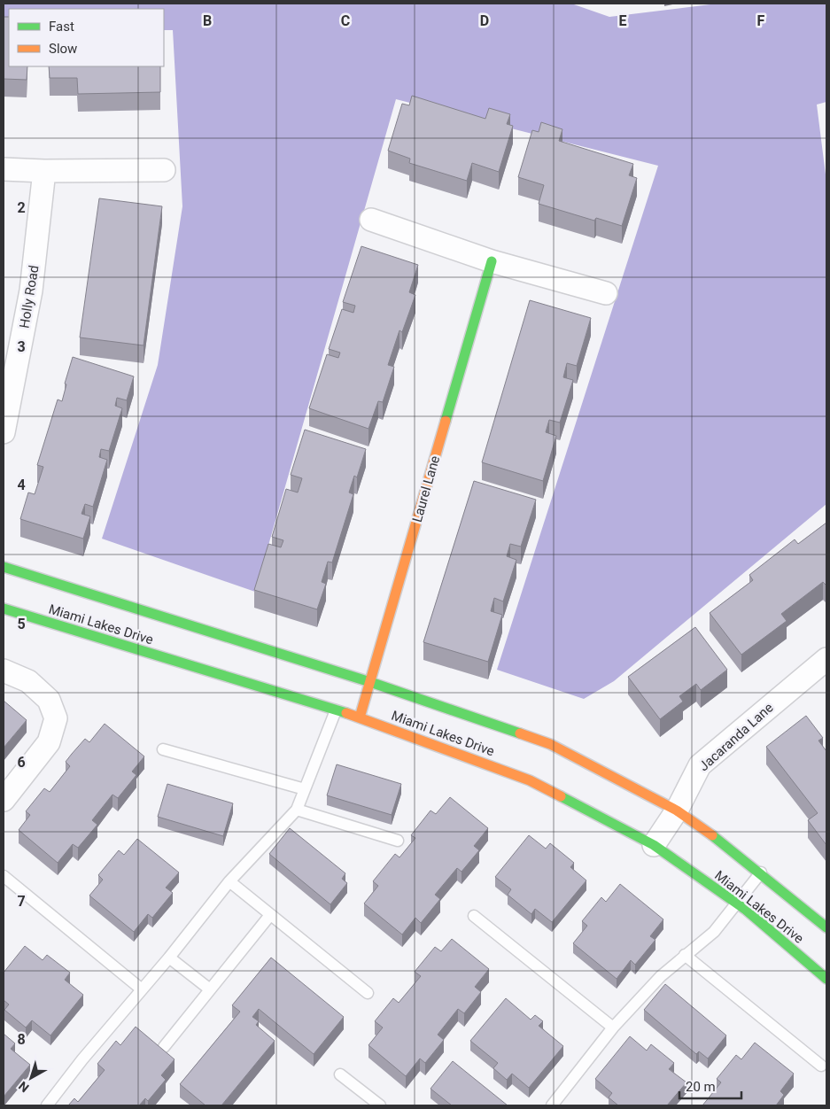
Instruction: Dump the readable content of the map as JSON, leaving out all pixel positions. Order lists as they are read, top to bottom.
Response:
{
  "streets": {
    "main road": ["Laurel Lane", "Miami Lakes Drive"],
    "street": ["Holly Road", "Jacaranda Lane"]
  },
  "crossings": [
    ["Laurel Lane", "Miami Lakes Drive"],
    ["Miami Lakes Drive", "Jacaranda Lane"]
  ],
  "legend": ["Fast", "Slow"],
  "scale_bar": "20 m",
  "north": "bottom left",
  "grid": {
    "columns": [
      "B",
      "C",
      "D",
      "E",
      "F"
    ],
    "rows": [
      "2",
      "3",
      "4",
      "5",
      "6",
      "7",
      "8"
    ]
  }
}
